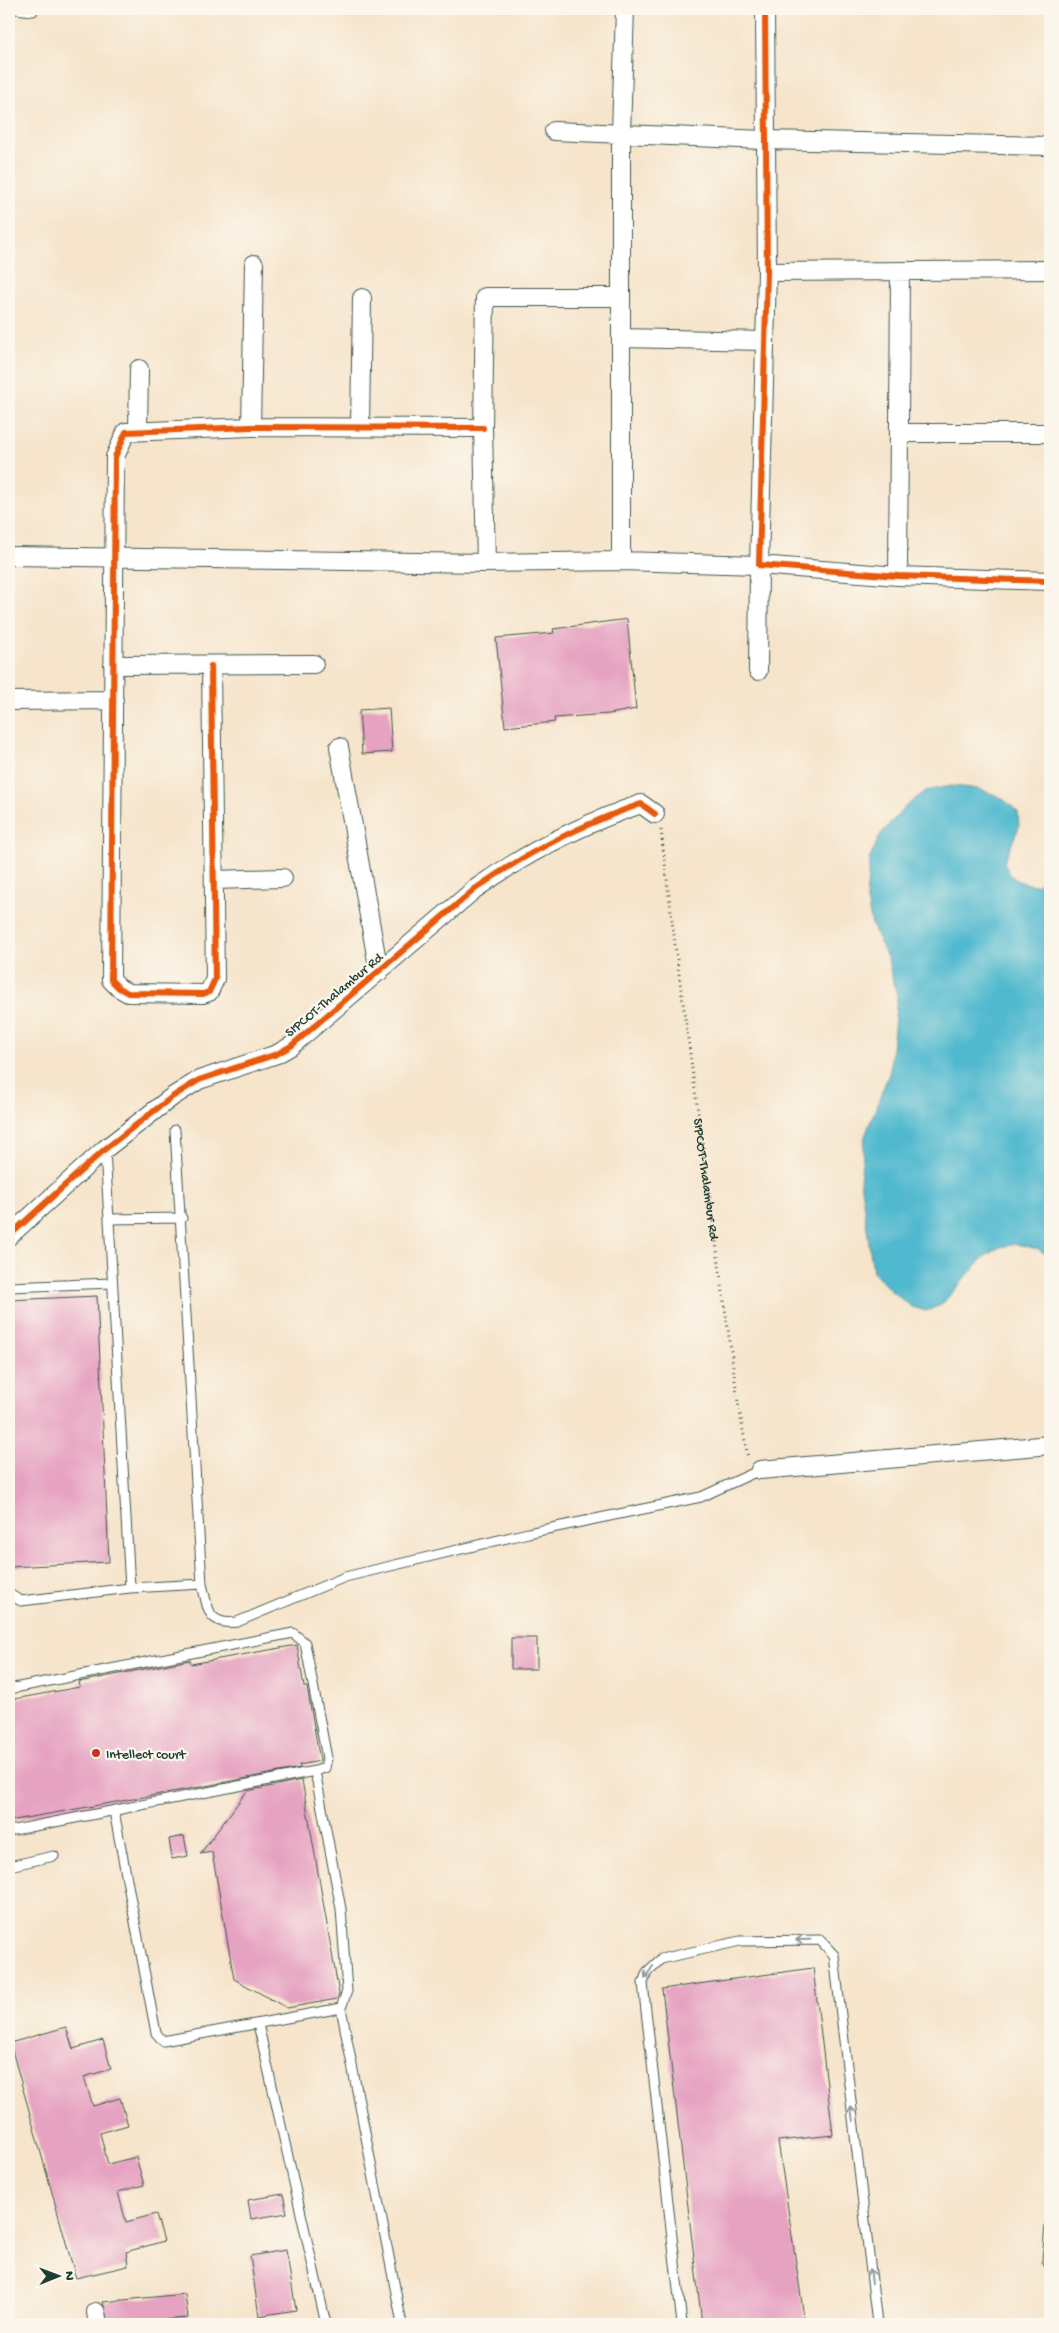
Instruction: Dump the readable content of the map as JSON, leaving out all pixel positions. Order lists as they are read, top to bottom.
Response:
{
  "streets": {
    "street": ["SIPCOT-Thalambur Rd"]
  },
  "places": ["Intellect court"],
  "north": "right"
}
